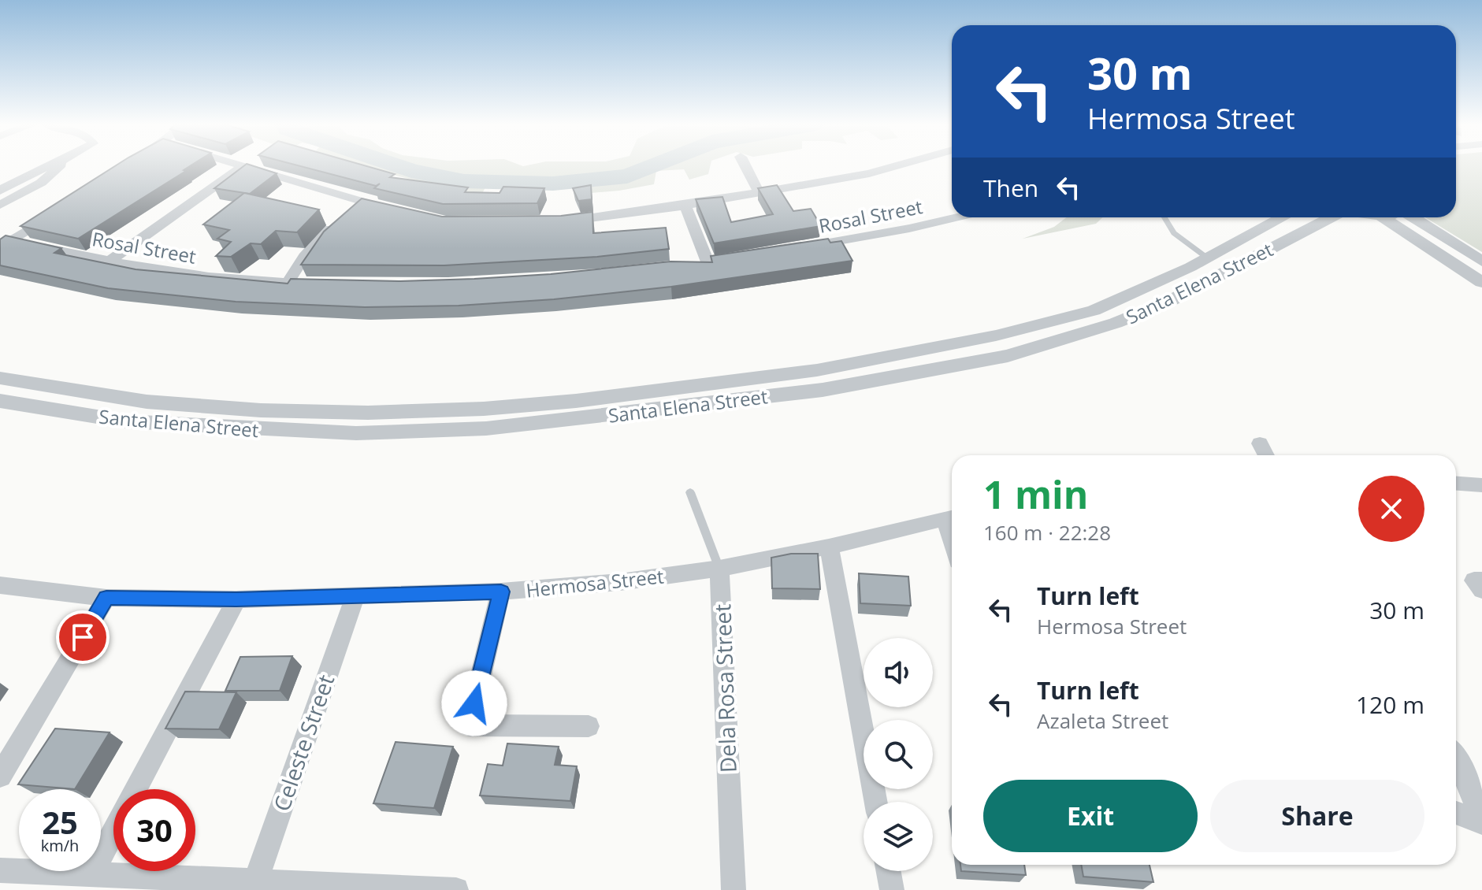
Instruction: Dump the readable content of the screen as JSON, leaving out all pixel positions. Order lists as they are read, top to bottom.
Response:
{
  "streets": {
    "street": [
      "Rosal Street",
      "Santa Elena Street",
      "Hermosa Street",
      "Dela Rosa Street",
      "Celeste Street"
    ]
  },
  "crossings": [
    ["Hermosa Street", "Dela Rosa Street"],
    ["Hermosa Street", "Celeste Street"]
  ],
  "page": {
    "turn": ["30 m", "Hermosa Street"],
    "then": "Then",
    "heading": ["1 min", "160 m · 22:28"],
    "list": [
      {
        "name": "Turn left",
        "note": "Hermosa Street",
        "value": "30 m"
      },
      {
        "name": "Turn left",
        "note": "Azaleta Street",
        "value": "120 m"
      }
    ],
    "buttons": ["Exit", "Share"],
    "speed": "25 km/h",
    "limit": "30"
  }
}
